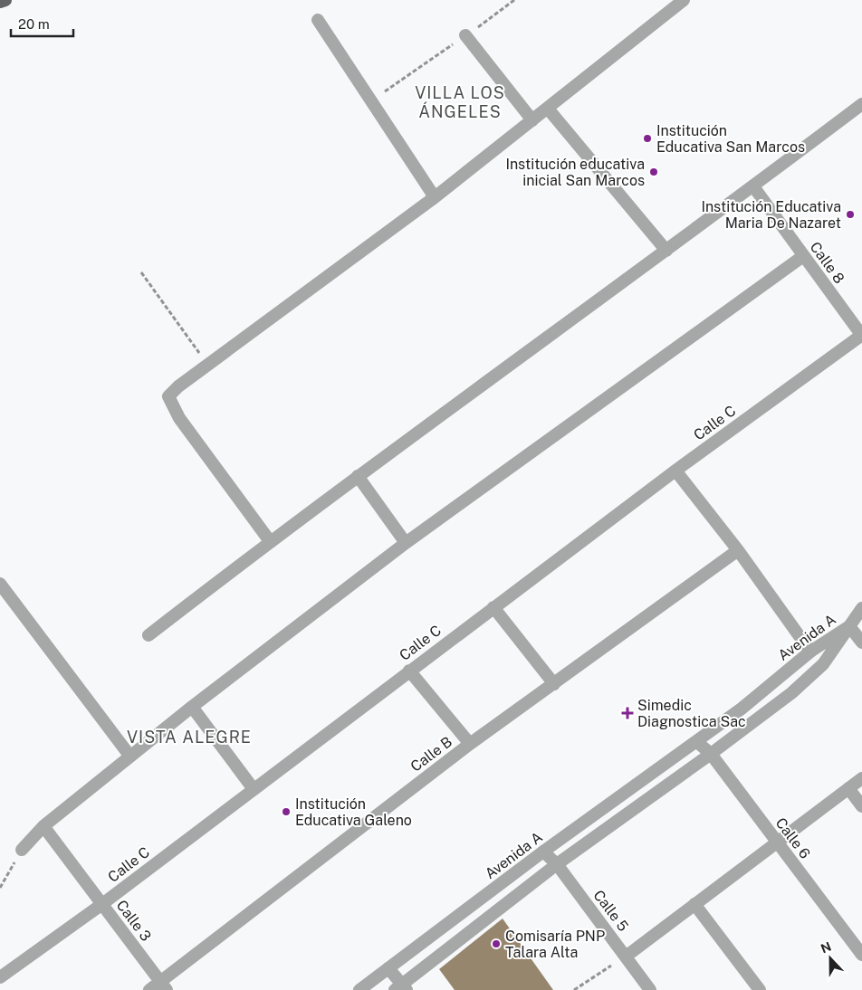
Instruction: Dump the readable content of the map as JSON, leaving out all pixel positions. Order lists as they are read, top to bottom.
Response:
{
  "streets": {
    "street": [
      "Calle 8",
      "Calle C",
      "Avenida A",
      "Calle B",
      "Calle 6",
      "Calle 5",
      "Calle 3"
    ]
  },
  "crossings": [
    ["Calle 8", "Calle C"],
    ["Calle C", "Calle 3"],
    ["Avenida A", "Calle 6"],
    ["Avenida A", "Calle 5"],
    ["Calle B", "Calle 3"]
  ],
  "districts": ["VILLA LOS ÁNGELES", "VISTA ALEGRE"],
  "places": {
    "other": [
      "Institución Educativa San Marcos",
      "Institución educativa inicial San Marcos",
      "Institución Educativa Maria De Nazaret",
      "Institución Educativa Galeno",
      "Comisaría PNP Talara Alta"
    ],
    "health": ["Simedic Diagnostica Sac"]
  },
  "scale_bar": "20 m",
  "north": "top"
}
